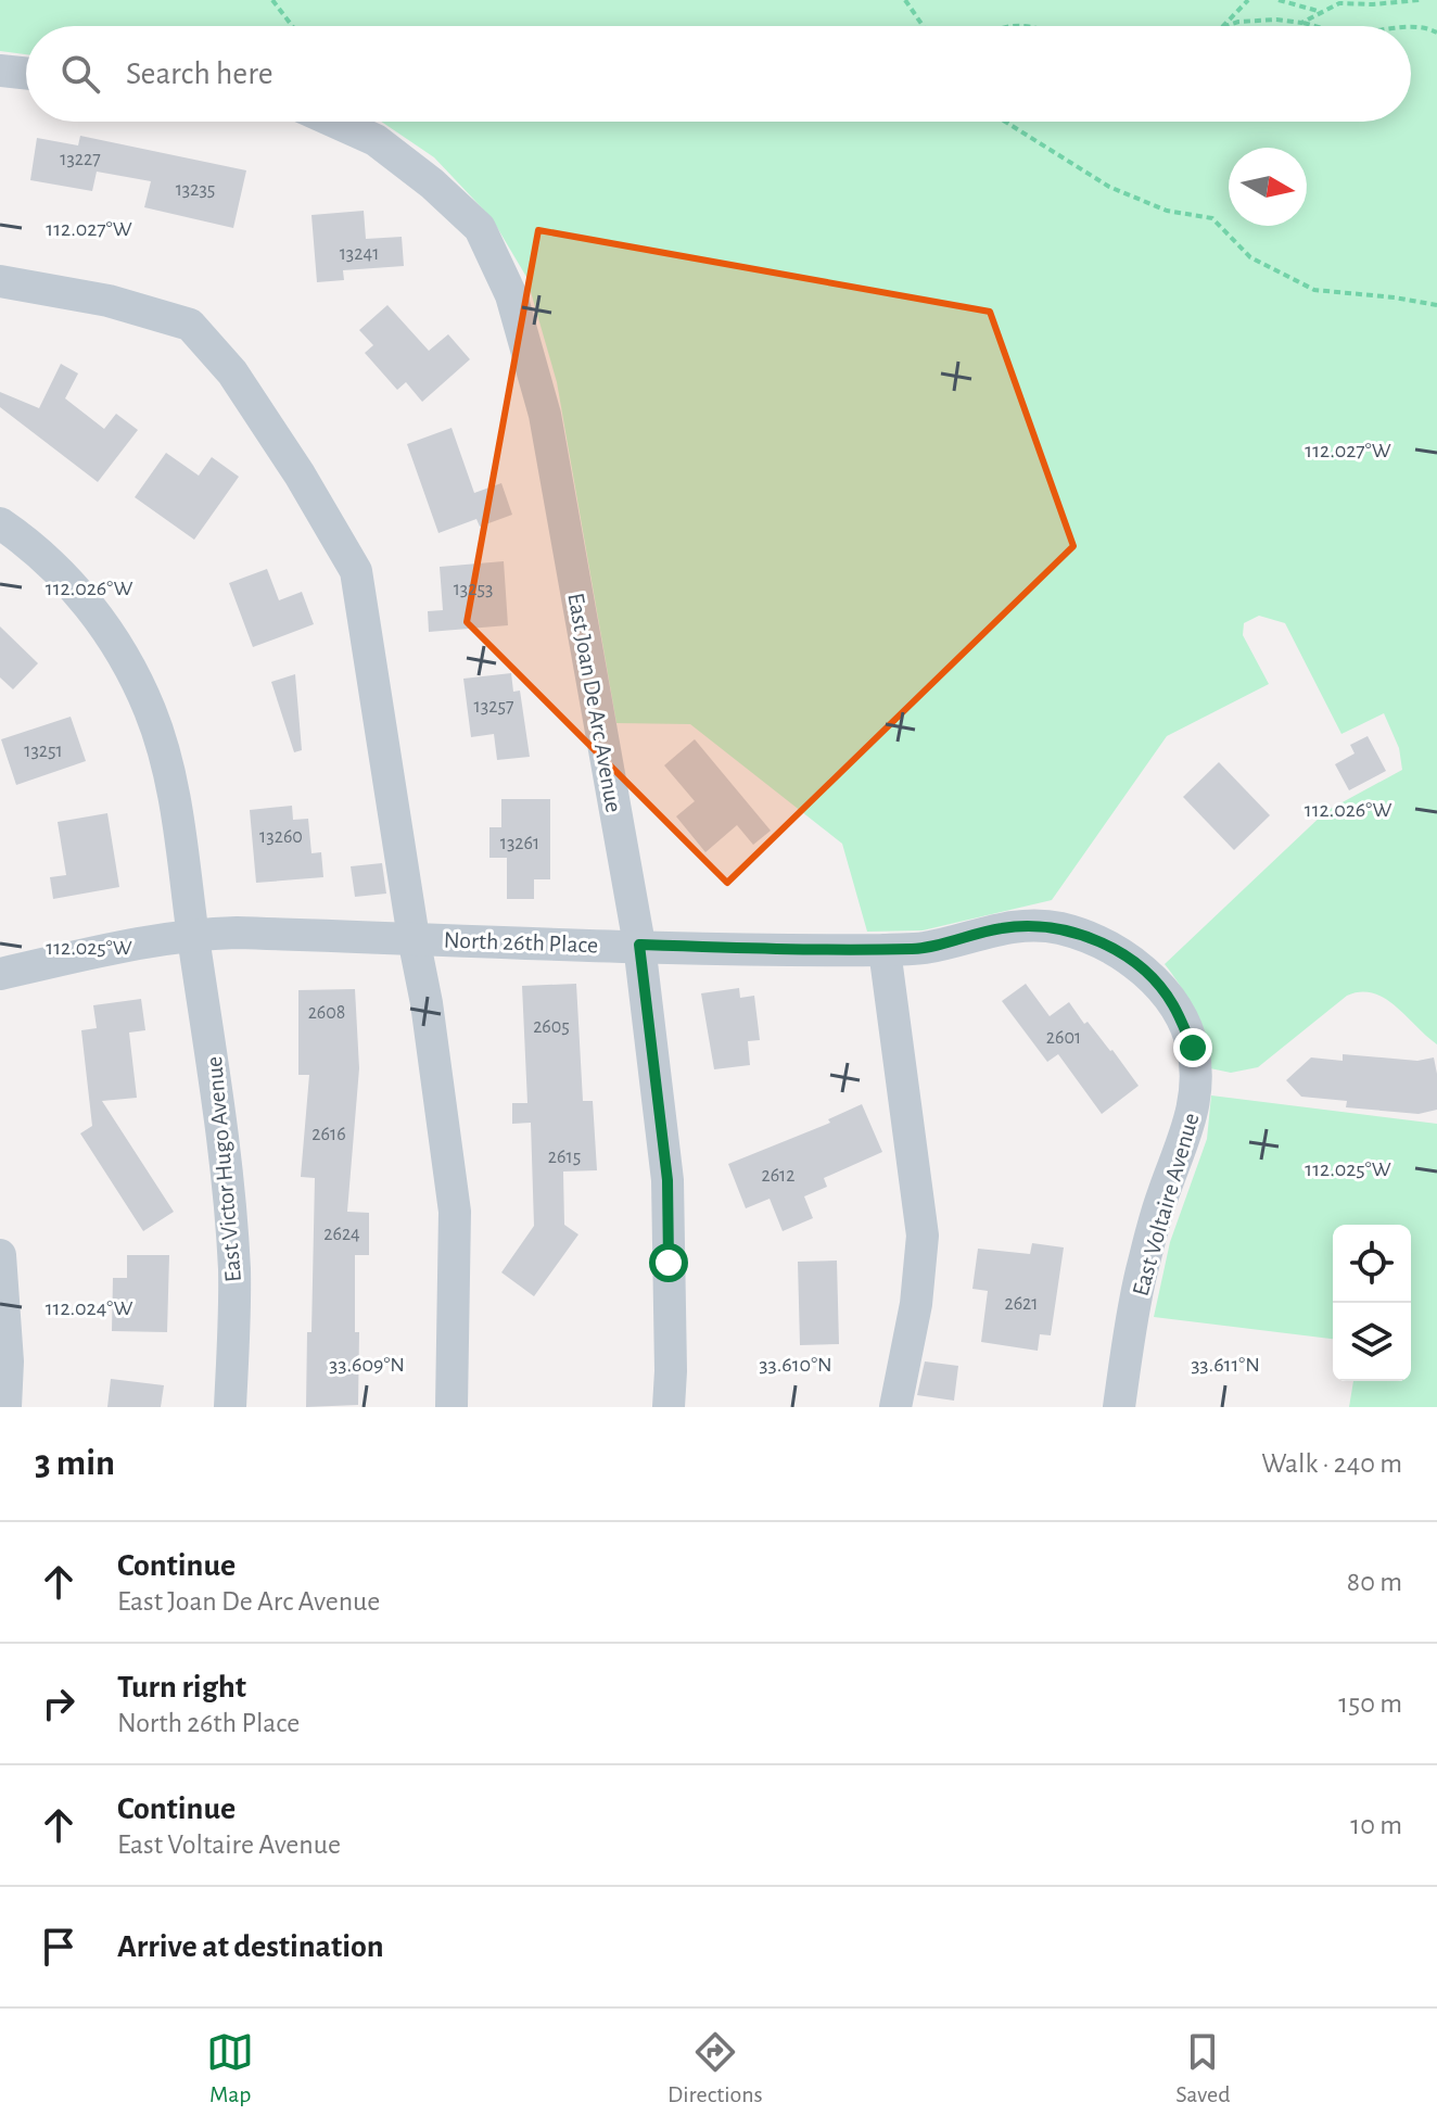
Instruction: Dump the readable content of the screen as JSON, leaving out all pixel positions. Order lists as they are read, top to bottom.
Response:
{
  "streets": {
    "street": [
      "East Joan De Arc Avenue",
      "North 26th Place",
      "East Victor Hugo Avenue",
      "East Voltaire Avenue"
    ]
  },
  "crossings": [
    ["East Joan De Arc Avenue", "North 26th Place"],
    ["North 26th Place", "East Victor Hugo Avenue"],
    ["North 26th Place", "East Voltaire Avenue"]
  ],
  "house_numbers": [
    "13227",
    "13235",
    "13241",
    "13253",
    "13257",
    "13251",
    "13260",
    "13261",
    "2608",
    "2605",
    "2601",
    "2616",
    "2615",
    "2612",
    "2624",
    "2621"
  ],
  "north": "right",
  "page": {
    "search": "Search here",
    "heading": ["3 min", "Walk · 240 m"],
    "list": [
      ["Continue", "East Joan De Arc Avenue", "80 m"],
      ["Turn right", "North 26th Place", "150 m"],
      ["Continue", "East Voltaire Avenue", "10 m"],
      "Arrive at destination"
    ],
    "nav": ["Map", "Directions", "Saved"]
  },
  "coordinates": [
    "112.027°W",
    "112.026°W",
    "112.025°W",
    "112.024°W",
    "33.609°N",
    "33.610°N",
    "33.611°N"
  ]
}
